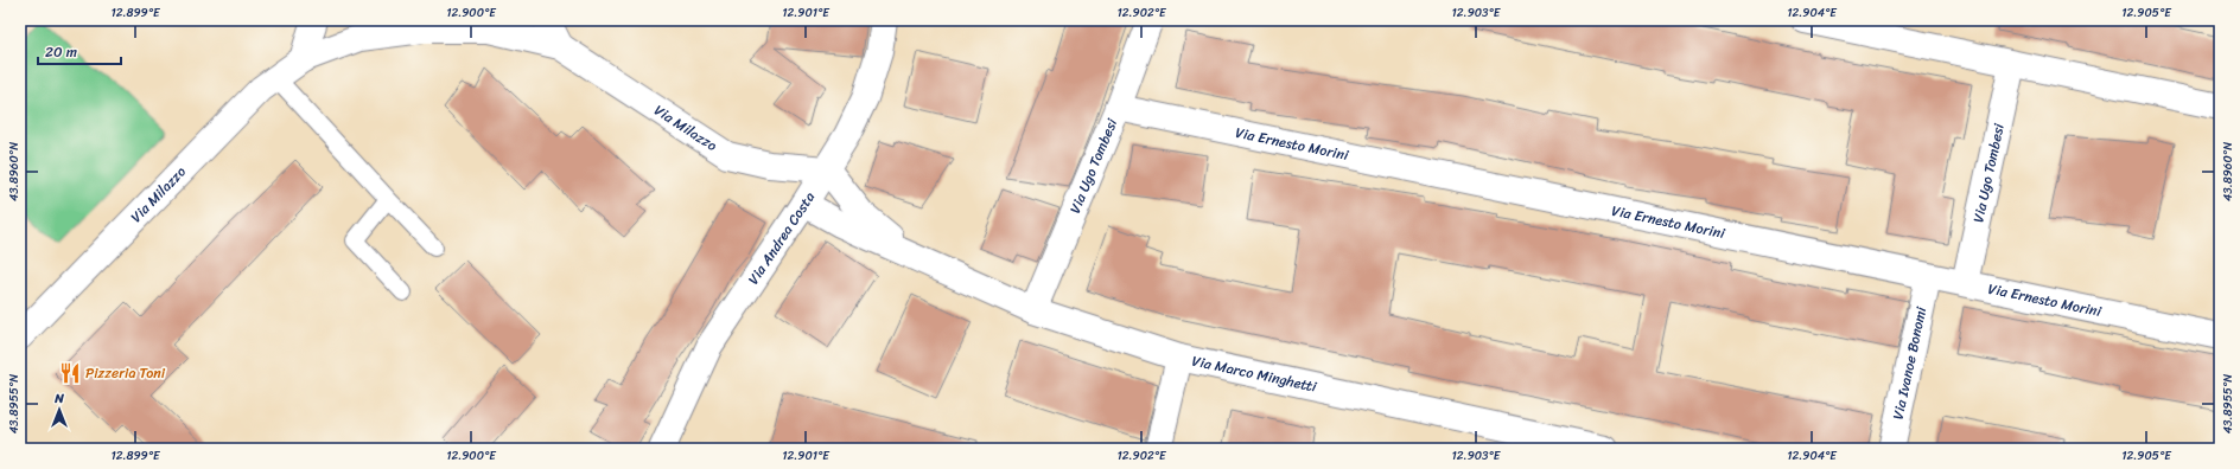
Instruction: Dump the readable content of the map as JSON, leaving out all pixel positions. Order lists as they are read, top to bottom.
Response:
{
  "streets": {
    "street": [
      "Via Milazzo",
      "Via Ernesto Morini",
      "Via Ugo Tombesi",
      "Via Andrea Costa",
      "Via Ivanoe Bonomi",
      "Via Marco Minghetti"
    ]
  },
  "crossings": [
    ["Via Milazzo", "Via Andrea Costa"],
    ["Via Milazzo", "Via Marco Minghetti"],
    ["Via Ernesto Morini", "Via Ugo Tombesi"],
    ["Via Ernesto Morini", "Via Ivanoe Bonomi"],
    ["Via Ugo Tombesi", "Via Marco Minghetti"],
    ["Via Andrea Costa", "Via Marco Minghetti"]
  ],
  "places": {
    "restaurant": ["Pizzeria Toni"]
  },
  "scale_bar": "20 m",
  "north": "top",
  "coordinates": [
    "12.899°E",
    "12.900°E",
    "12.901°E",
    "12.902°E",
    "12.903°E",
    "12.904°E",
    "12.905°E",
    "43.8960°N",
    "43.8955°N"
  ]
}
